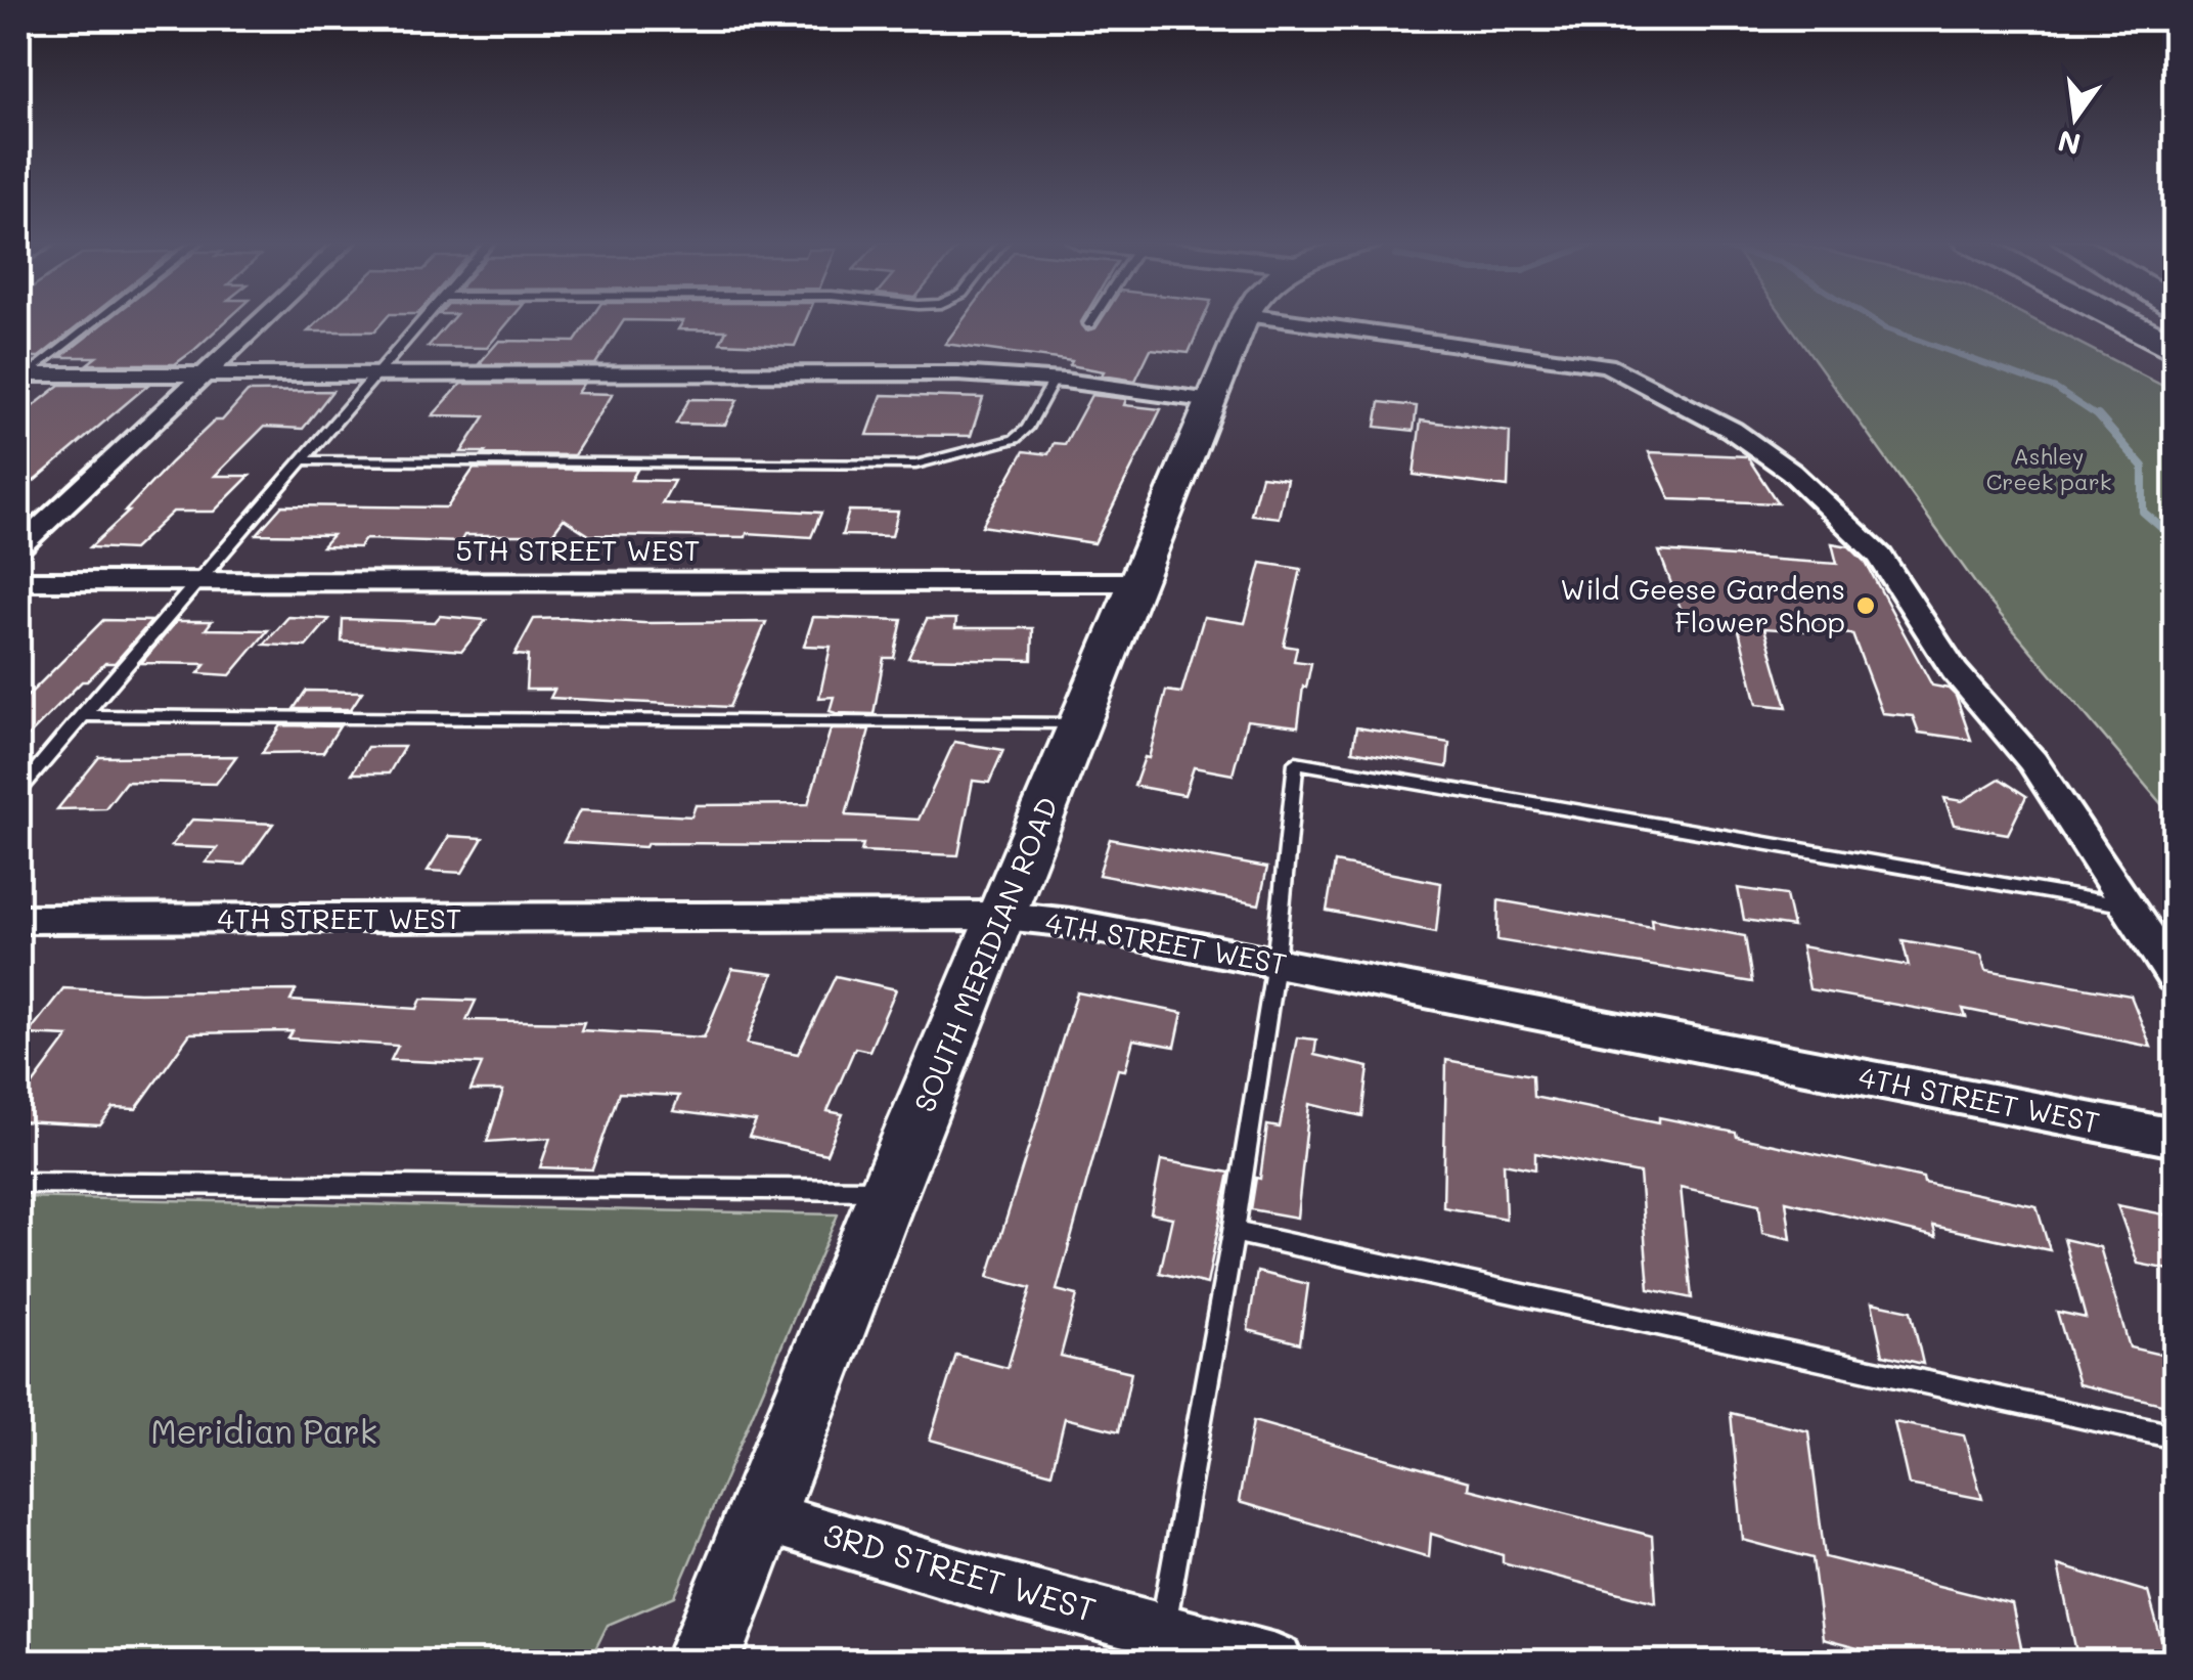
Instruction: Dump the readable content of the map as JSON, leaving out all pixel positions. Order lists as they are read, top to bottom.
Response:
{
  "streets": {
    "street": [
      "5TH STREET WEST",
      "4TH STREET WEST",
      "SOUTH MERIDIAN ROAD",
      "3RD STREET WEST"
    ]
  },
  "crossings": [
    ["5TH STREET WEST", "SOUTH MERIDIAN ROAD"],
    ["4TH STREET WEST", "SOUTH MERIDIAN ROAD"],
    ["SOUTH MERIDIAN ROAD", "3RD STREET WEST"]
  ],
  "parks": ["Ashley Creek park", "Meridian Park"],
  "places": ["Wild Geese Gardens Flower Shop"],
  "north": "bottom"
}
